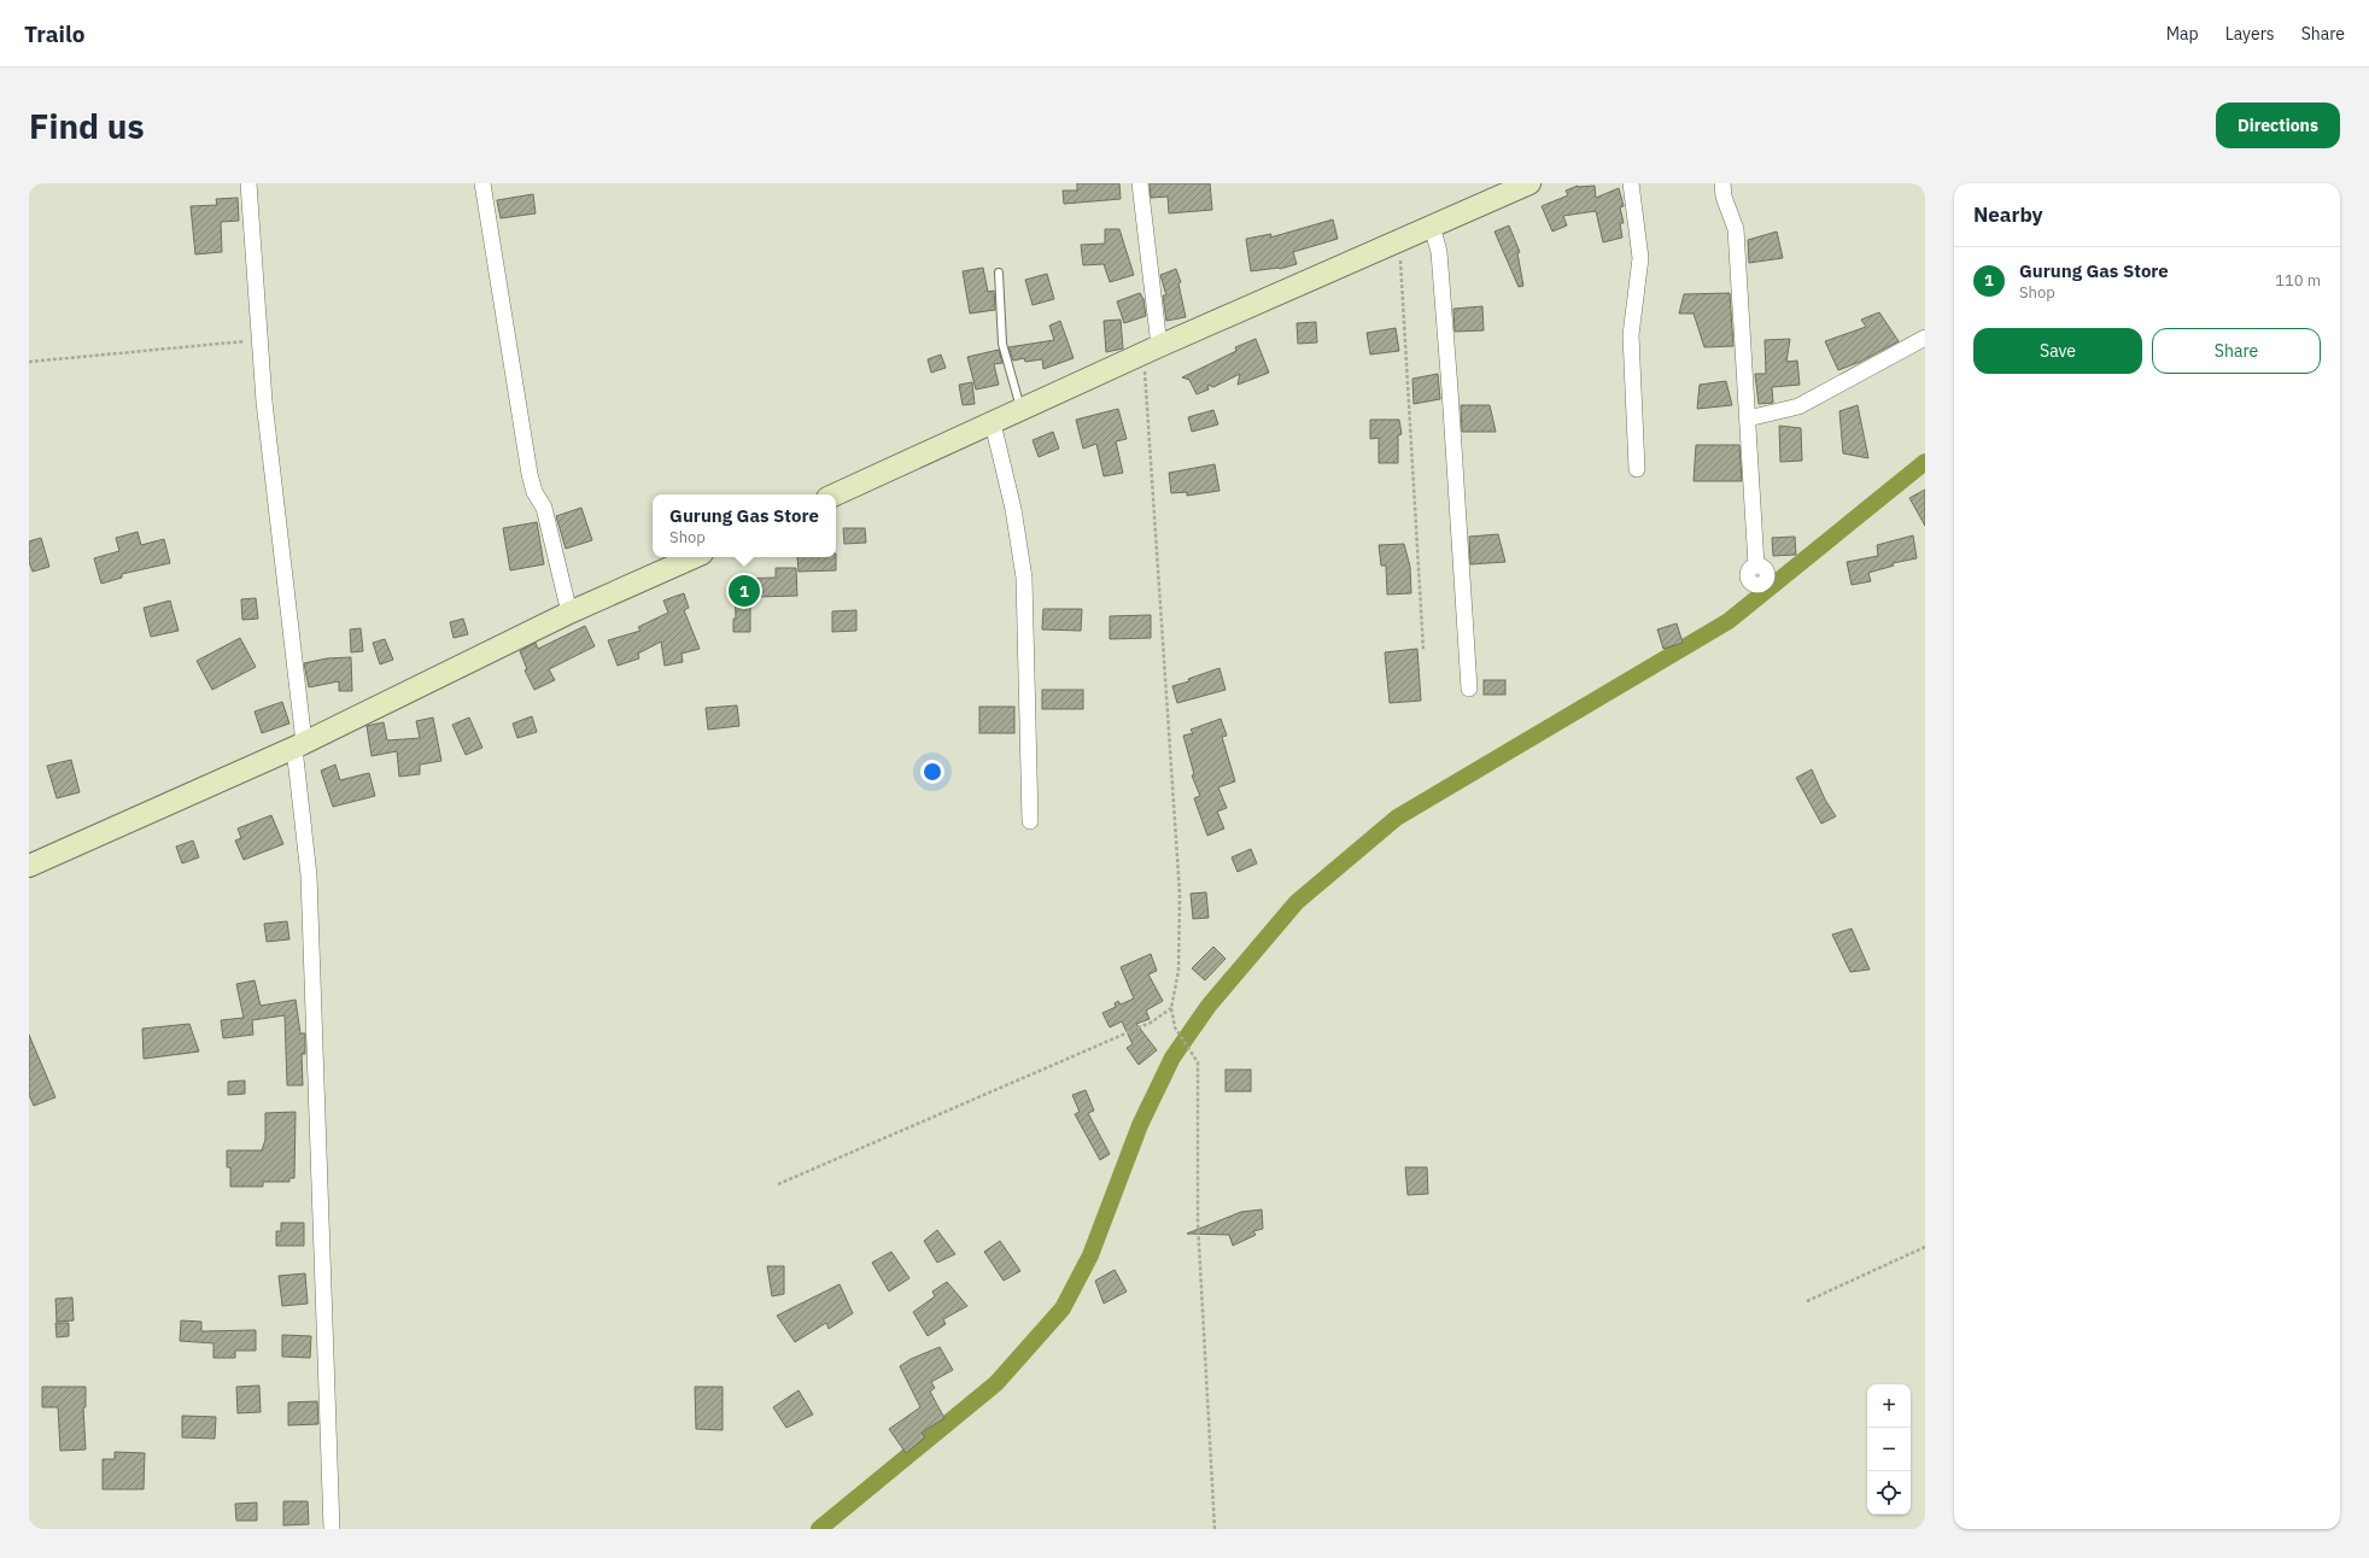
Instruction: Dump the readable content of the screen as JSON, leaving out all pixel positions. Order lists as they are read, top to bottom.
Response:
{
  "page": {
    "header": "Trailo",
    "nav": ["Map", "Layers", "Share"],
    "buttons": [
      "Directions",
      ["Save", "Share"]
    ],
    "title": "Find us",
    "heading": "Nearby",
    "list": [
      {
        "mark": "1",
        "name": "Gurung Gas Store",
        "note": "Shop",
        "value": "110 m"
      }
    ],
    "popup": ["Gurung Gas Store", "Shop"],
    "pins": "1",
    "map_buttons": ["+", "−"]
  }
}
